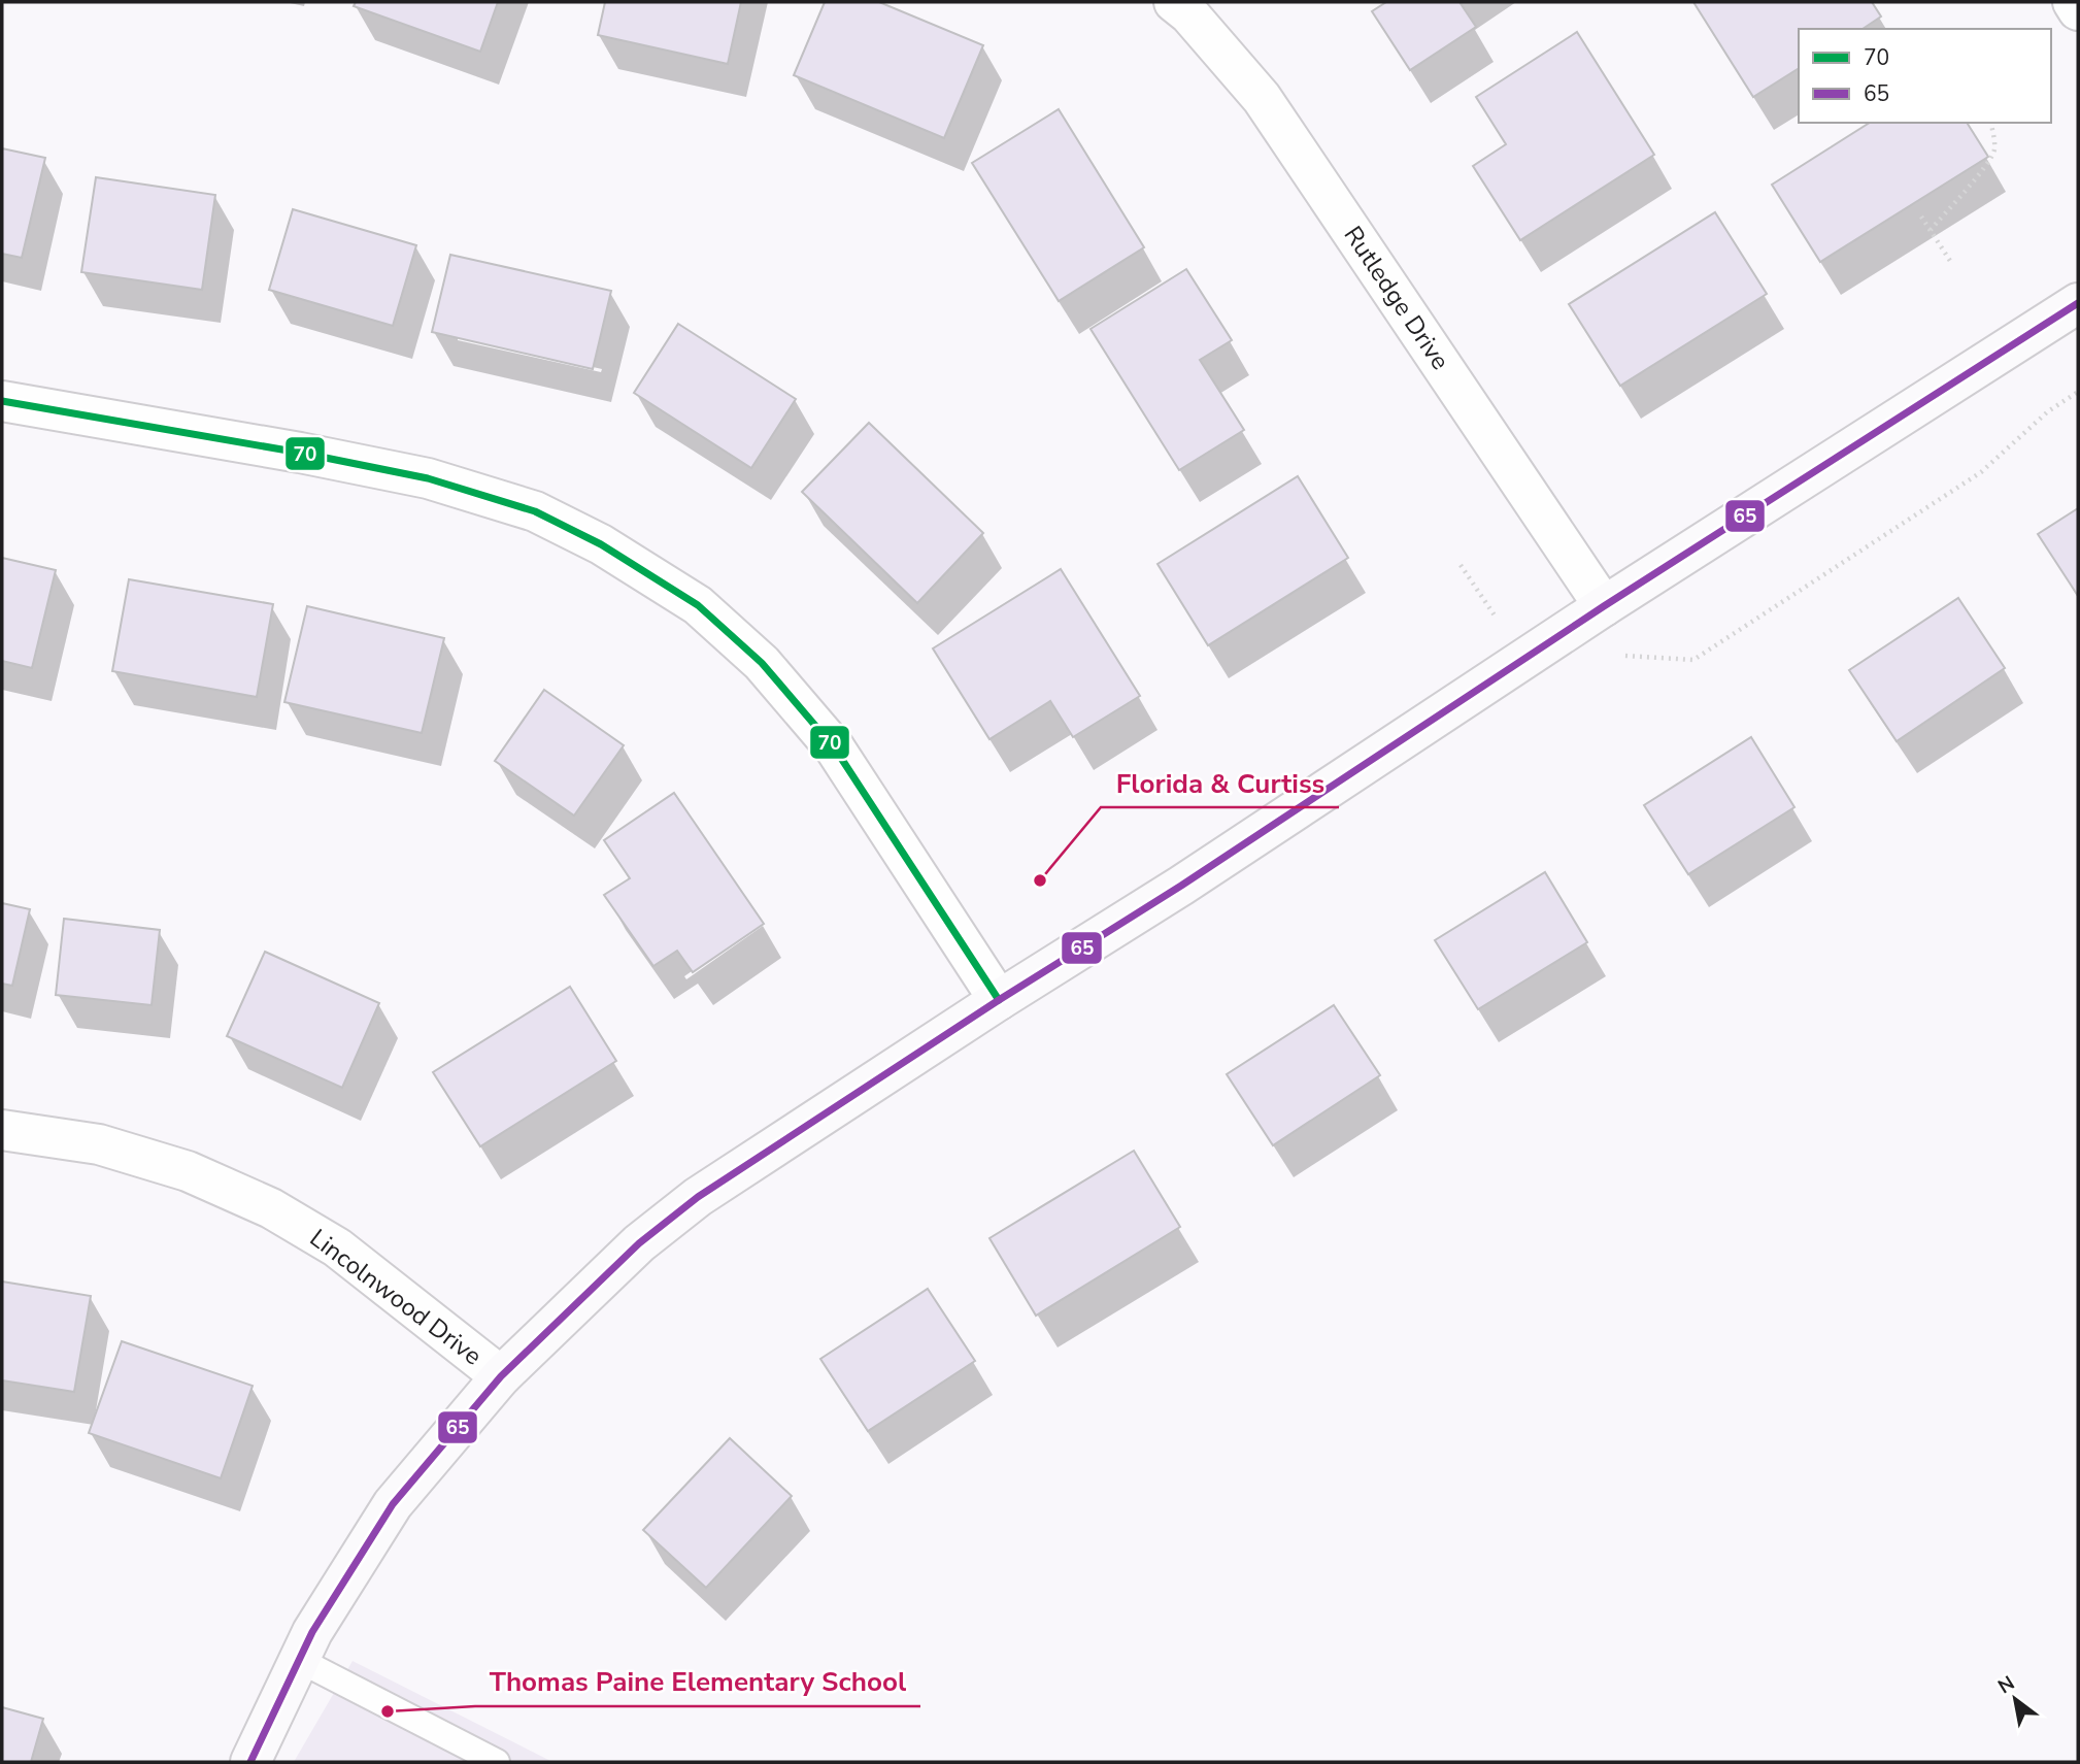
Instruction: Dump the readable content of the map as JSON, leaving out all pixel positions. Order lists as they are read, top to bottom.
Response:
{
  "streets": {
    "street": ["Rutledge Drive", "Lincolnwood Drive"]
  },
  "places": ["Florida & Curtiss", "Thomas Paine Elementary School"],
  "lines": ["transit line 65", "transit line 70"],
  "legend": ["70", "65"],
  "north": "top left"
}
